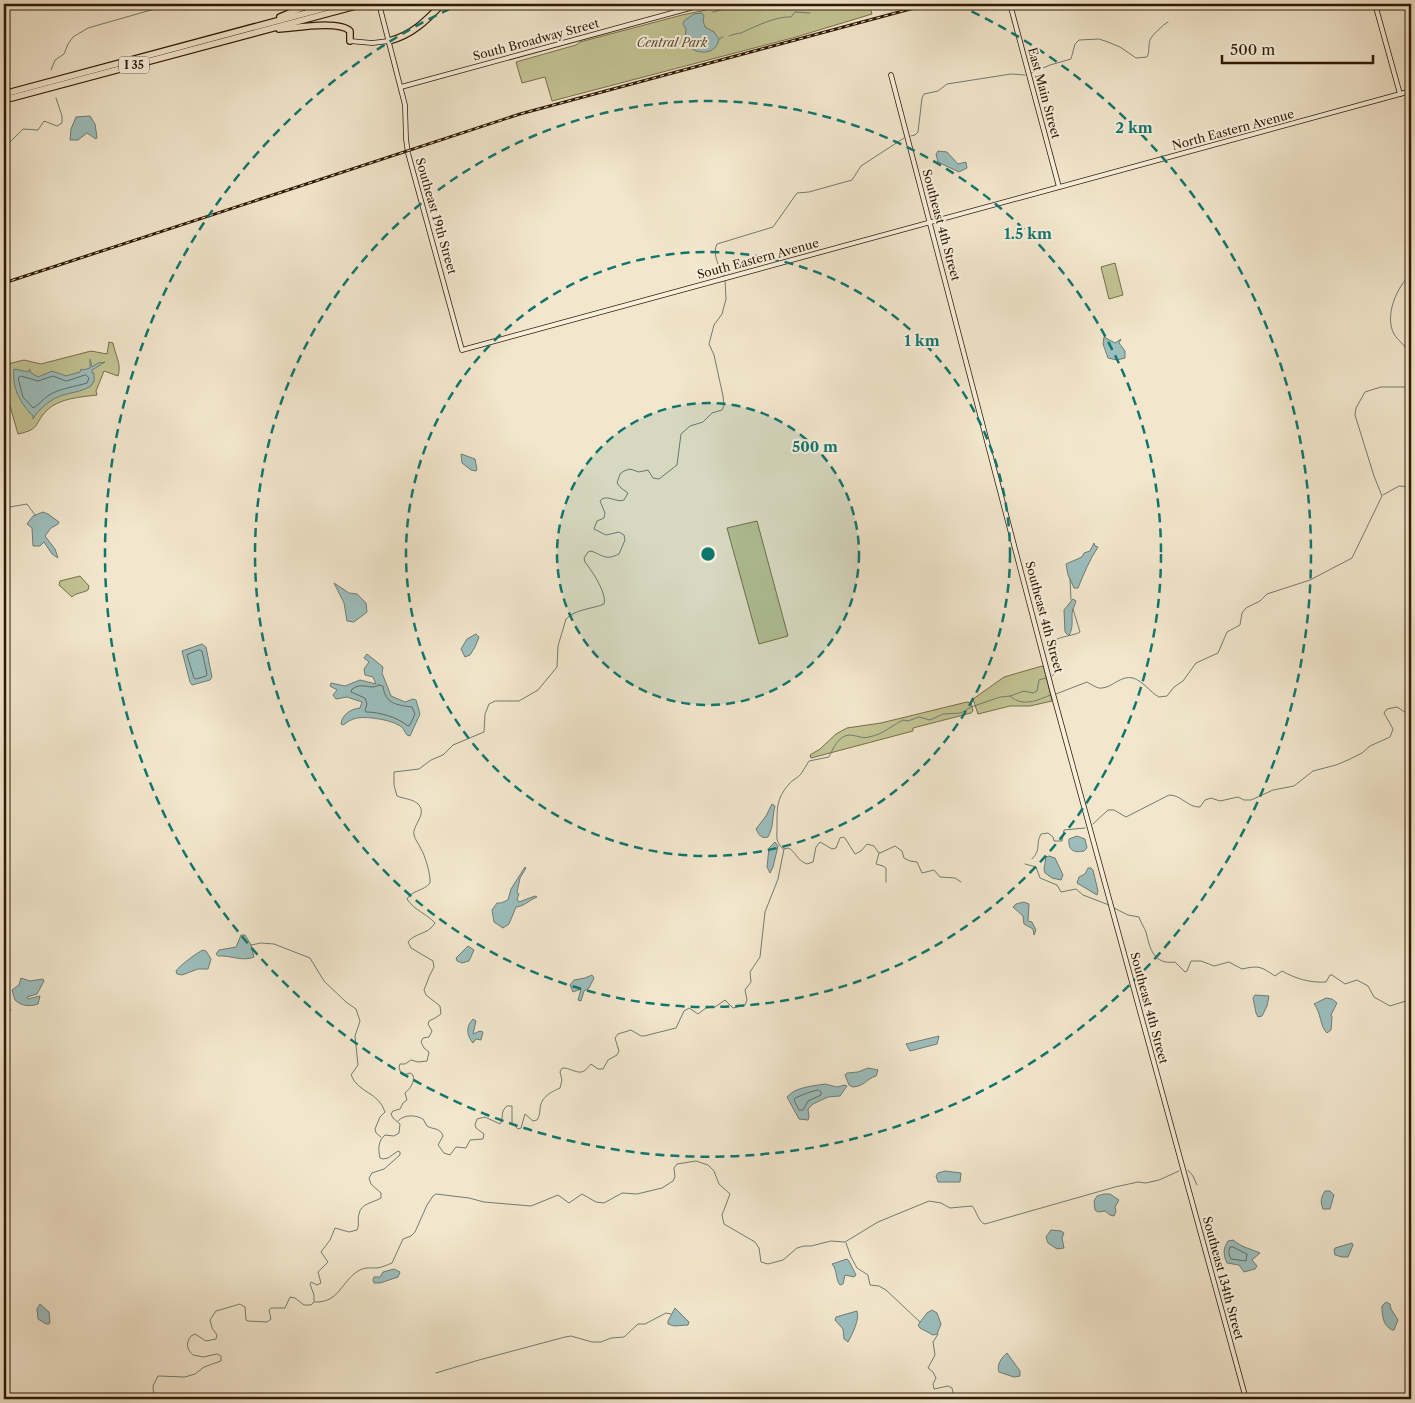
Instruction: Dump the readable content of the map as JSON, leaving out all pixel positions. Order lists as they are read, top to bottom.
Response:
{
  "streets": {
    "highway": ["I 35"],
    "main road": [
      "South Broadway Street",
      "East Main Street",
      "North Eastern Avenue",
      "Southeast 19th Street",
      "Southeast 4th Street",
      "South Eastern Avenue",
      "Southeast 134th Street"
    ]
  },
  "crossings": [
    ["South Broadway Street", "Southeast 19th Street"],
    ["East Main Street", "North Eastern Avenue"],
    ["East Main Street", "South Eastern Avenue"],
    ["North Eastern Avenue", "South Eastern Avenue"],
    ["Southeast 19th Street", "South Eastern Avenue"],
    ["Southeast 4th Street", "South Eastern Avenue"],
    ["Southeast 4th Street", "Southeast 134th Street"]
  ],
  "parks": ["Central Park"],
  "scale_bar": "500 m",
  "rings": [
    "2 km",
    "1.5 km",
    "1 km",
    "500 m"
  ]
}
